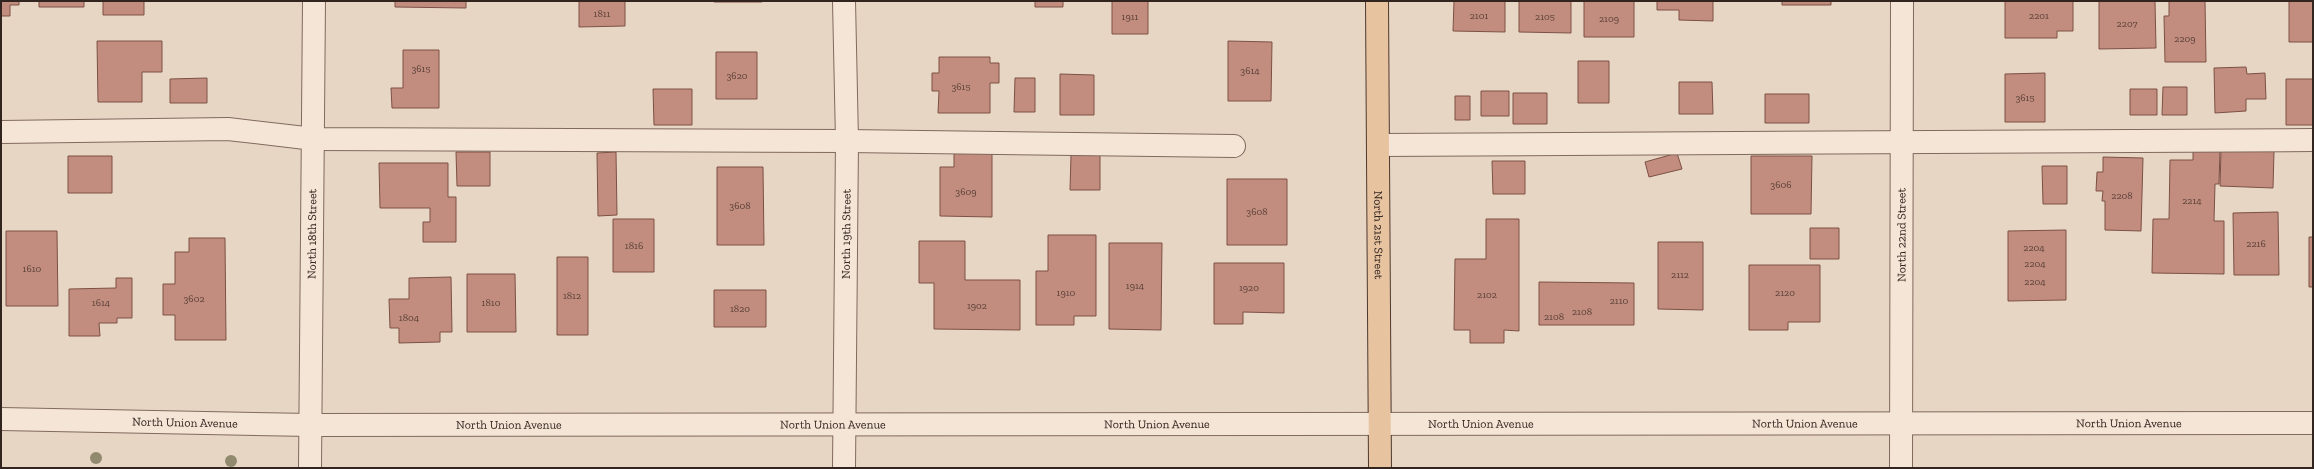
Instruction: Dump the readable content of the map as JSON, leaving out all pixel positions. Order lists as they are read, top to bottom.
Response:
{
  "streets": {
    "main road": ["North 21st Street"],
    "street": [
      "North 19th Street",
      "North 18th Street",
      "North 22nd Street",
      "North Union Avenue"
    ]
  },
  "crossings": [
    ["North 19th Street", "North Union Avenue"],
    ["North 21st Street", "North Union Avenue"],
    ["North 18th Street", "North Union Avenue"],
    ["North 22nd Street", "North Union Avenue"]
  ],
  "house_numbers": [
    "1811",
    "2101",
    "2201",
    "1911",
    "2105",
    "2109",
    "2207",
    "2209",
    "3615",
    "3614",
    "3620",
    "3615",
    "3615",
    "3606",
    "3609",
    "2208",
    "2214",
    "3608",
    "3608",
    "2216",
    "1816",
    "2204",
    "2204",
    "1610",
    "2112",
    "2204",
    "1914",
    "1920",
    "1910",
    "2120",
    "2102",
    "1812",
    "3602",
    "2110",
    "1614",
    "1810",
    "1902",
    "1820",
    "2108",
    "2108",
    "1804"
  ]
}
